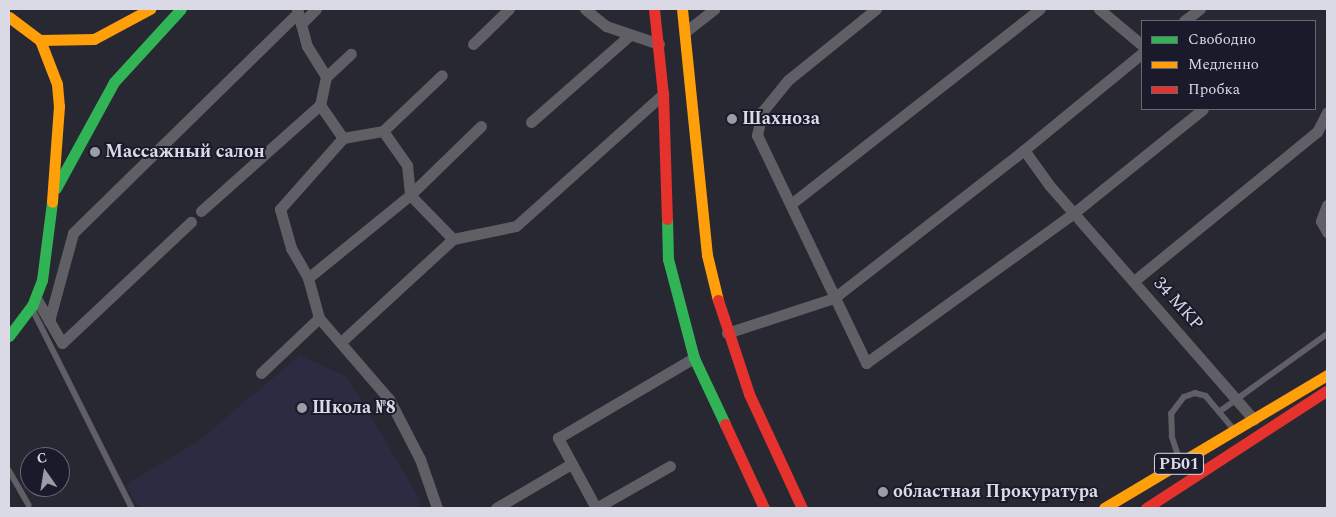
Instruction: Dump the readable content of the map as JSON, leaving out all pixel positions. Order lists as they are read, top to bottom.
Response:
{
  "streets": {
    "main road": ["РБ01"],
    "street": ["34 МКР"]
  },
  "crossings": [
    ["34 МКР", "РБ01"]
  ],
  "places": [
    "Шахноза",
    "Массажный салон",
    "Школа №8",
    "областная Прокуратура"
  ],
  "legend": ["Свободно", "Медленно", "Пробка"],
  "north": "top"
}
